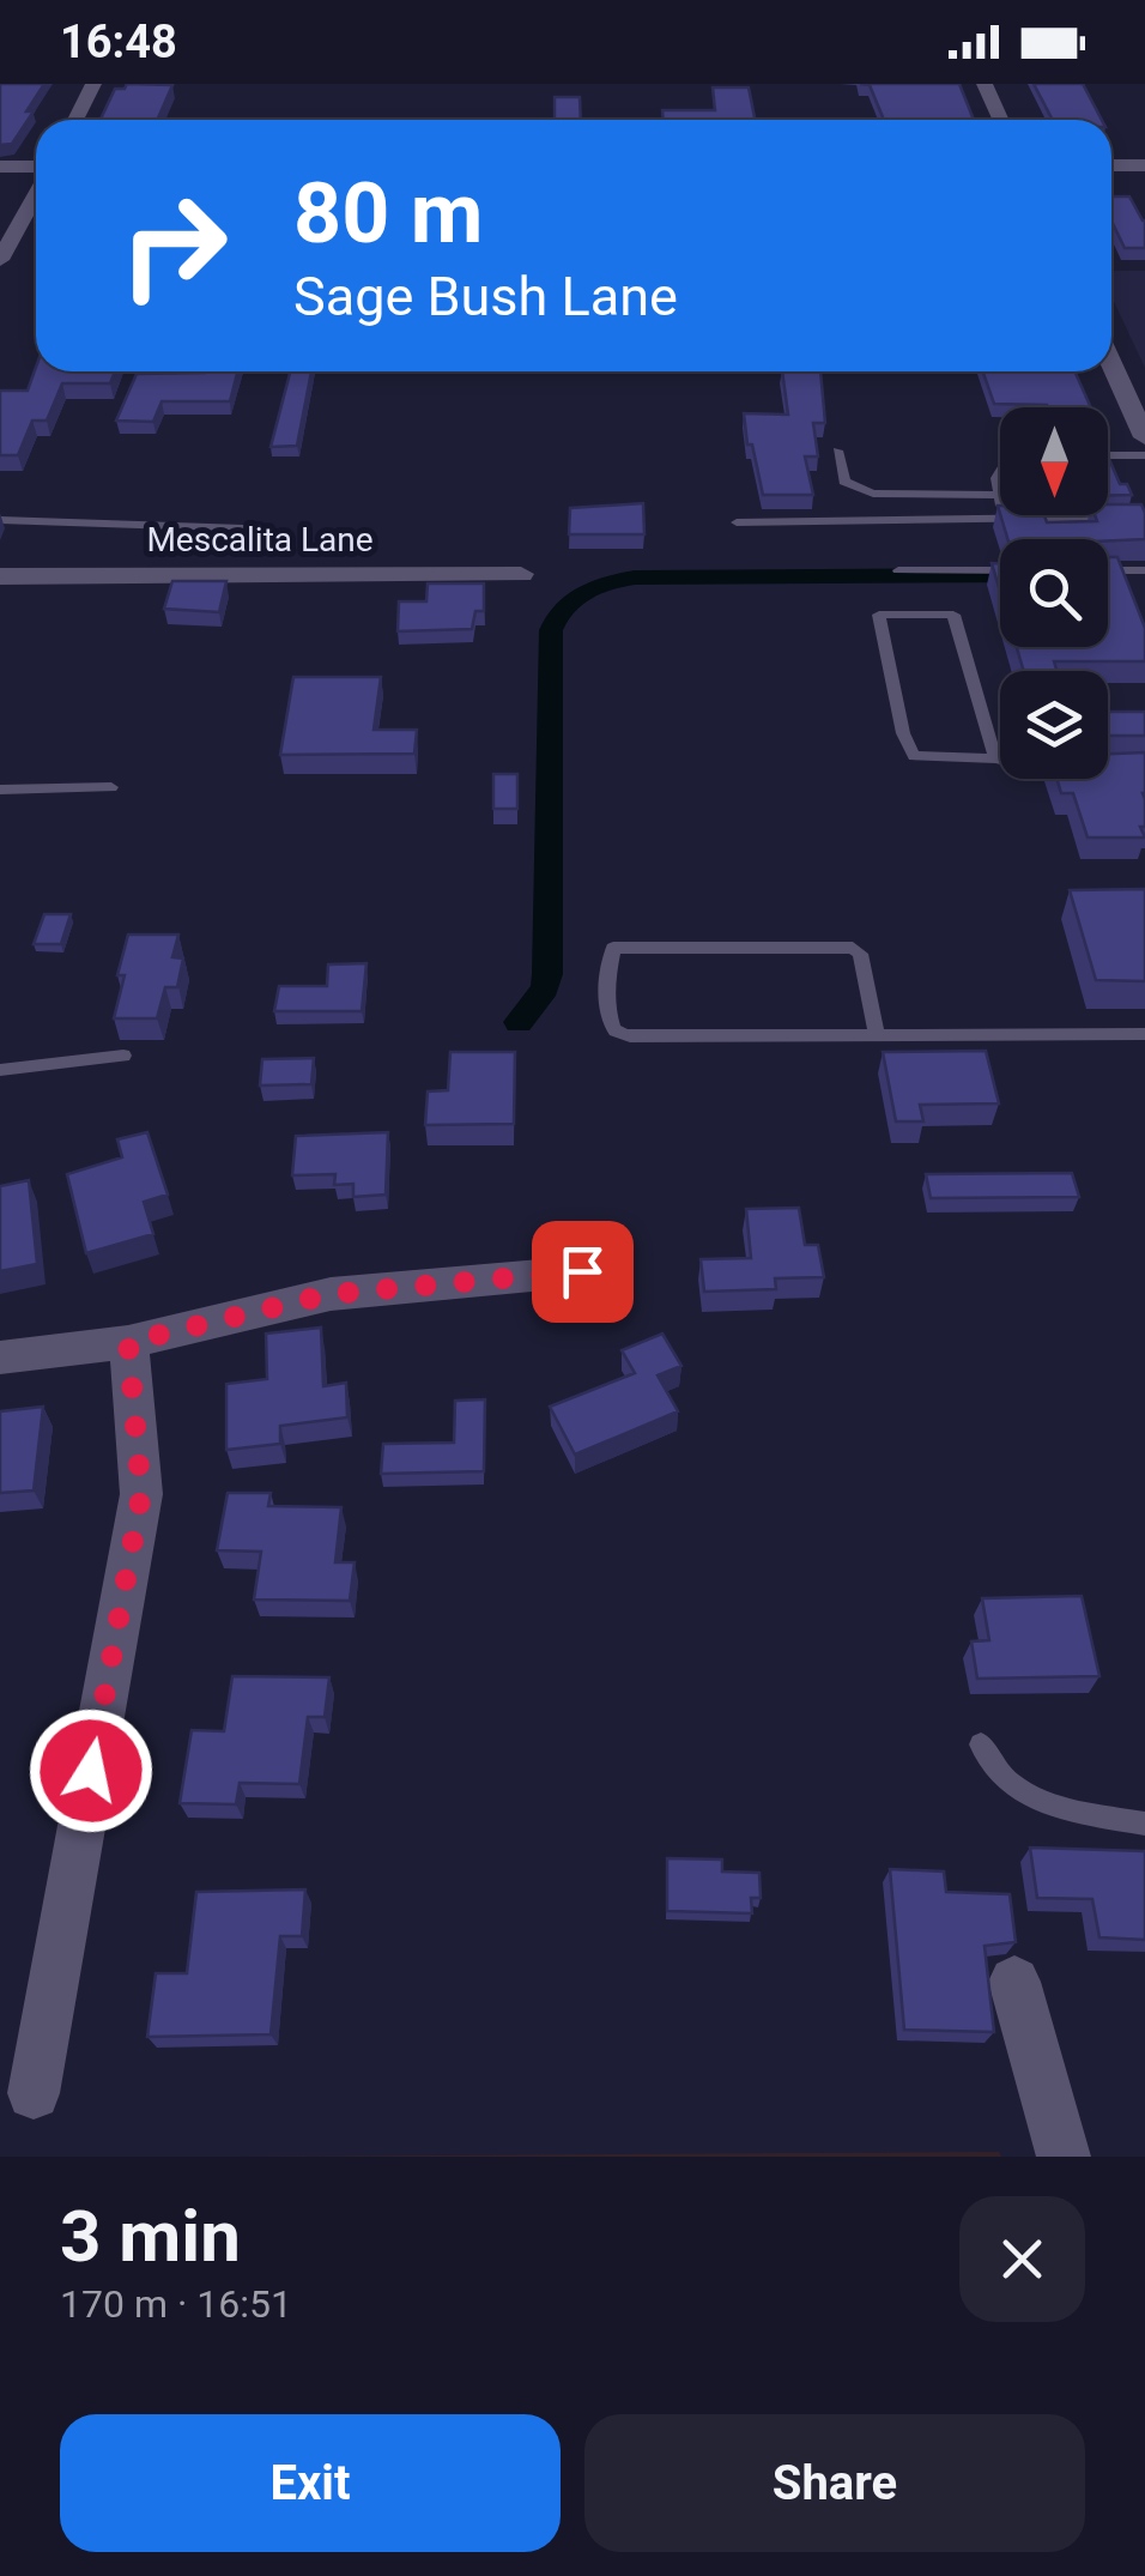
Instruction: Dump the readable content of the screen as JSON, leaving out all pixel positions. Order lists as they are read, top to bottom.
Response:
{
  "streets": {
    "street": ["Mescalita Lane"]
  },
  "north": "bottom",
  "page": {
    "status": "16:48",
    "turn": ["80 m", "Sage Bush Lane"],
    "heading": ["3 min", "170 m · 16:51"],
    "buttons": ["Exit", "Share"]
  }
}
